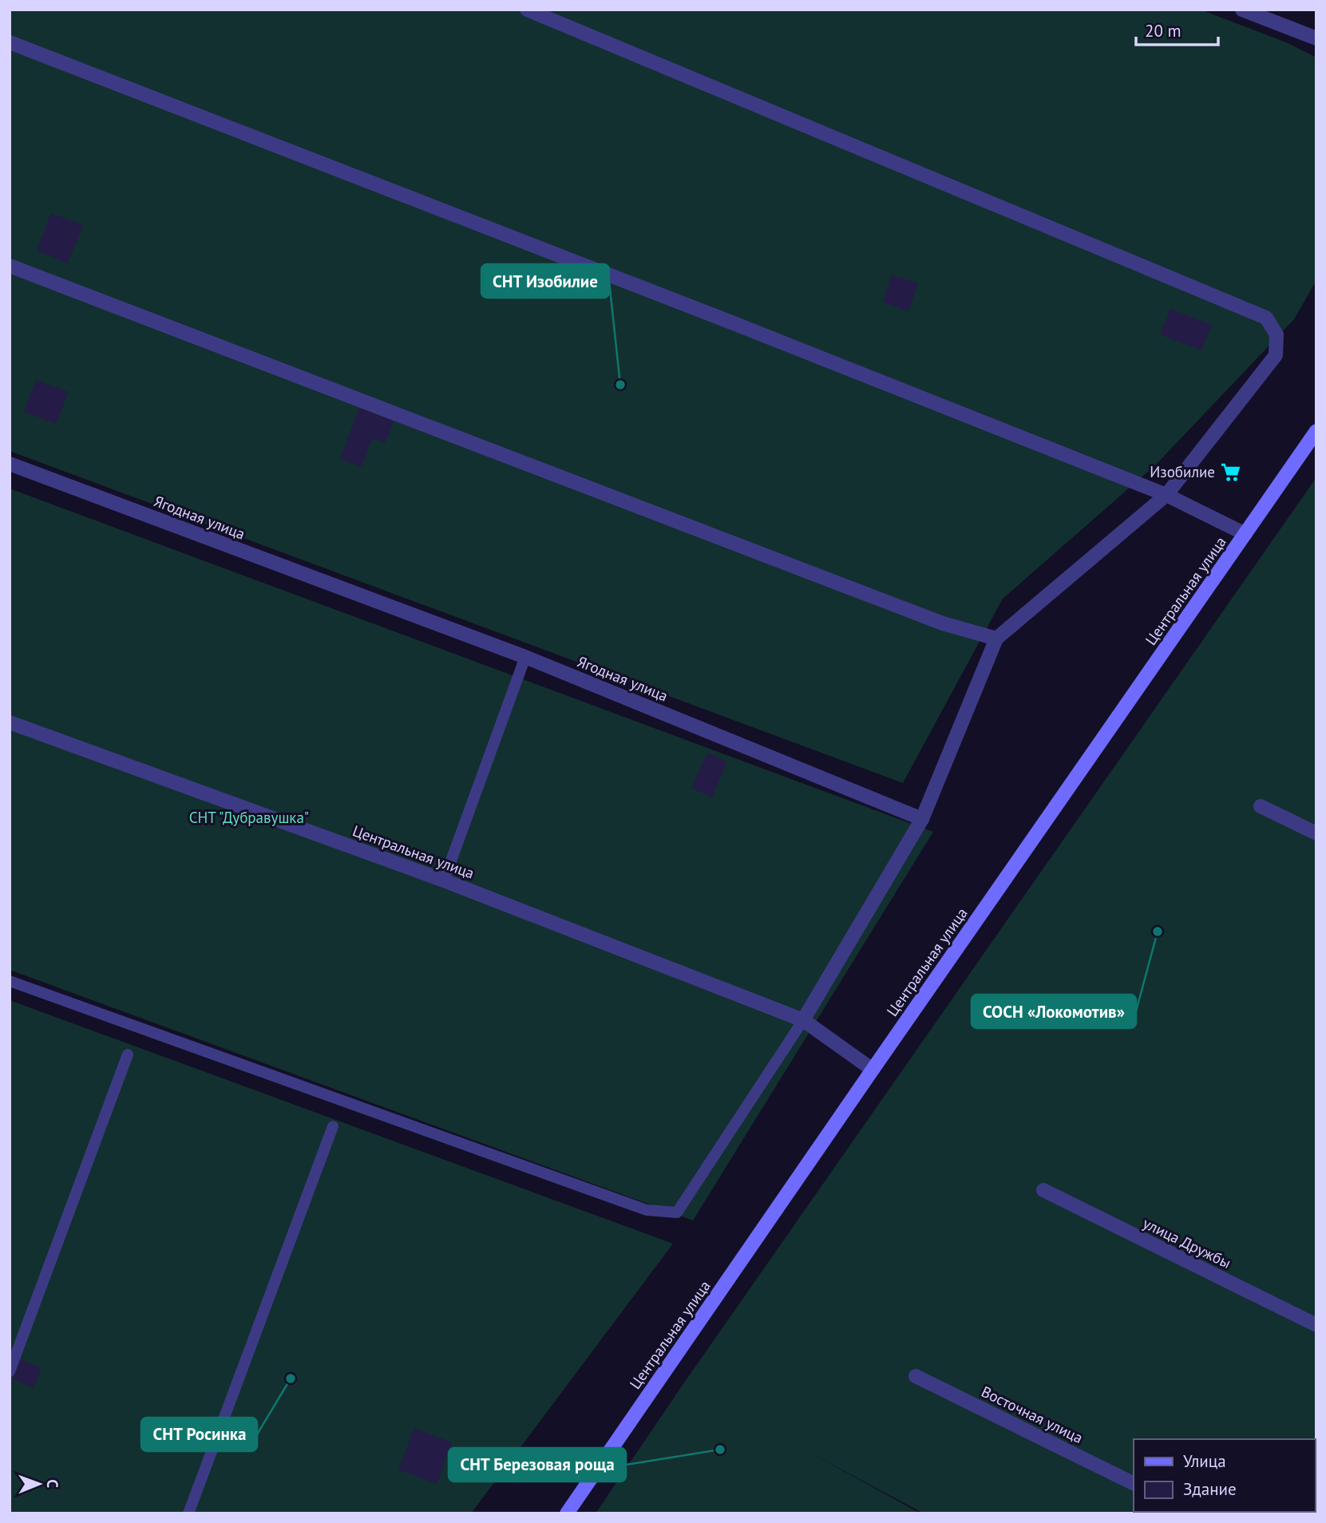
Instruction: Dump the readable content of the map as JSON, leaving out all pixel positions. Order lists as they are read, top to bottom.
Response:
{
  "streets": {
    "street": [
      "Ягодная улица",
      "Центральная улица",
      "улица Дружбы",
      "Восточная улица"
    ]
  },
  "parks": ["СНТ \"Дубравушка\""],
  "places": {
    "other": [
      "СНТ Изобилие",
      "СОСН «Локомотив»",
      "СНТ Росинка",
      "СНТ Березовая роща"
    ],
    "supermarket": ["Изобилие"]
  },
  "legend": ["Улица", "Здание"],
  "scale_bar": "20 m",
  "north": "right"
}
